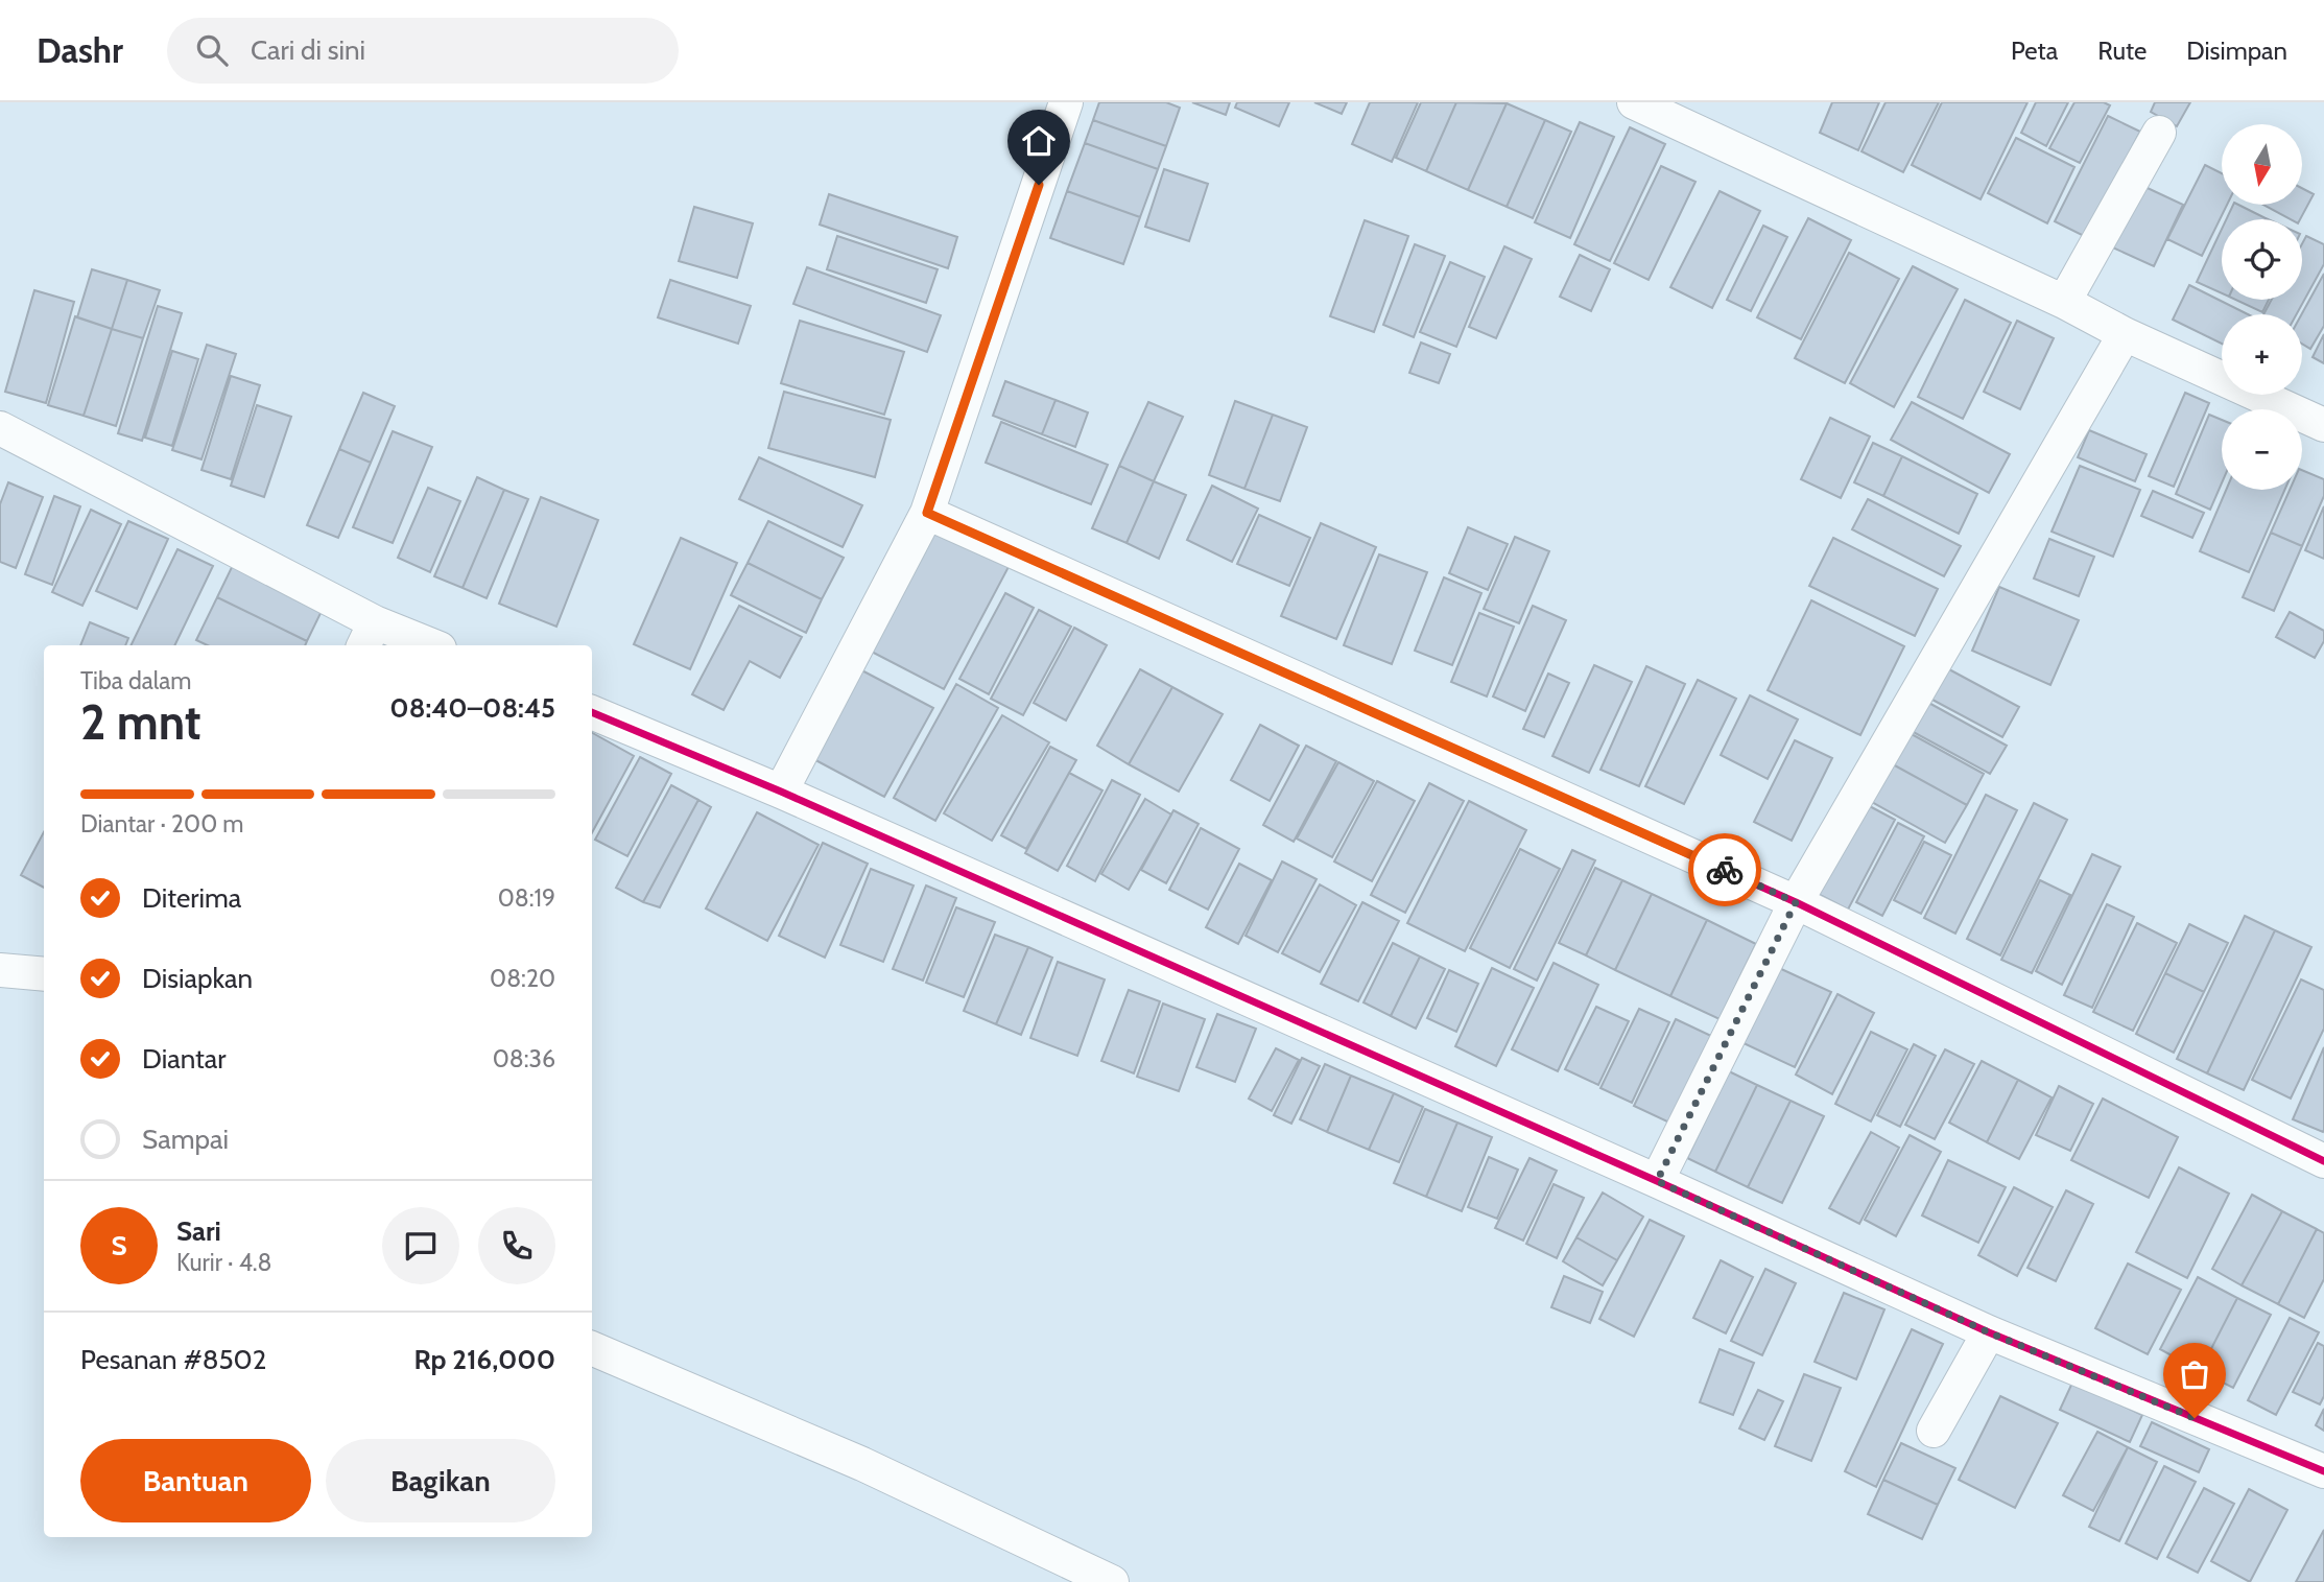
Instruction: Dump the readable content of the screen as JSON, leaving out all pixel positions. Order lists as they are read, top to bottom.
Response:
{
  "north": "bottom",
  "page": {
    "header": "Dashr",
    "search": "Cari di sini",
    "nav": ["Peta", "Rute", "Disimpan"],
    "map_buttons": ["+", "−"],
    "heading": ["2 mnt", "Tiba dalam", "08:40–08:45"],
    "panel": [
      "Sari",
      "Kurir · 4.8",
      "Pesanan #8502",
      "Rp 216,000"
    ],
    "bar": "Diantar · 200 m",
    "list": [
      ["Diterima", "08:19"],
      ["Disiapkan", "08:20"],
      ["Diantar", "08:36"],
      "Sampai"
    ],
    "round": "S",
    "buttons": ["Bantuan", "Bagikan"]
  }
}
